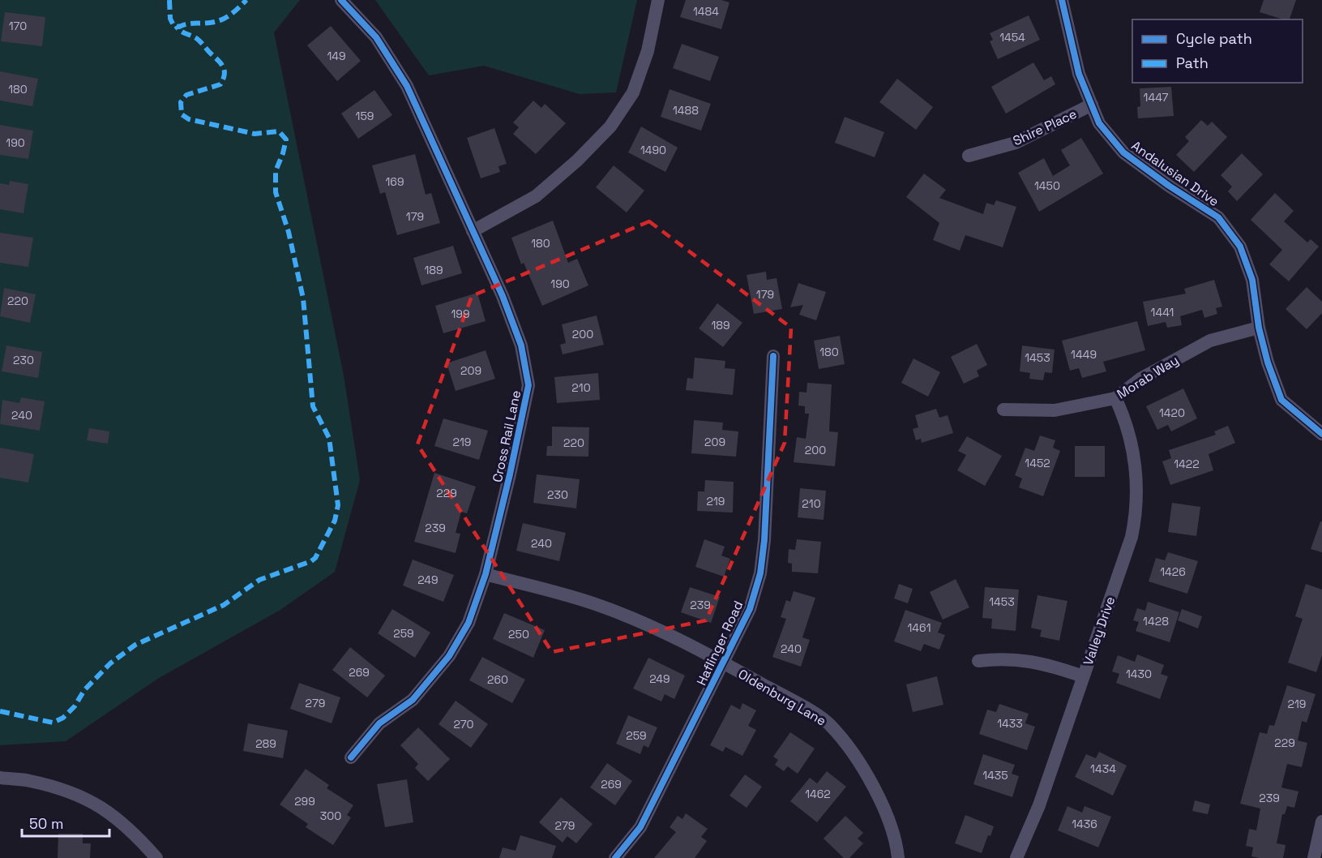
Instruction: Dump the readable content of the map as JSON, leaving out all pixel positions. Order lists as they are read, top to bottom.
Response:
{
  "streets": {
    "street": [
      "Shire Place",
      "Andalusian Drive",
      "Morab Way",
      "Cross Rail Lane",
      "Valley Drive",
      "Haflinger Road",
      "Oldenburg Lane"
    ]
  },
  "crossings": [
    ["Shire Place", "Andalusian Drive"],
    ["Andalusian Drive", "Morab Way"],
    ["Morab Way", "Valley Drive"],
    ["Cross Rail Lane", "Oldenburg Lane"],
    ["Haflinger Road", "Oldenburg Lane"]
  ],
  "house_numbers": [
    "1484",
    "170",
    "1454",
    "149",
    "180",
    "1447",
    "1488",
    "159",
    "190",
    "1490",
    "169",
    "1450",
    "179",
    "180",
    "189",
    "190",
    "179",
    "220",
    "1441",
    "199",
    "189",
    "200",
    "180",
    "1449",
    "1453",
    "230",
    "209",
    "210",
    "1420",
    "240",
    "219",
    "209",
    "220",
    "200",
    "1452",
    "1422",
    "229",
    "230",
    "219",
    "210",
    "239",
    "240",
    "1426",
    "249",
    "1453",
    "239",
    "1428",
    "1461",
    "259",
    "250",
    "240",
    "269",
    "1430",
    "249",
    "260",
    "279",
    "219",
    "1433",
    "270",
    "259",
    "229",
    "289",
    "1434",
    "1435",
    "269",
    "1462",
    "239",
    "299",
    "300",
    "1436",
    "279"
  ],
  "legend": ["Cycle path", "Path"],
  "scale_bar": "50 m"
}
